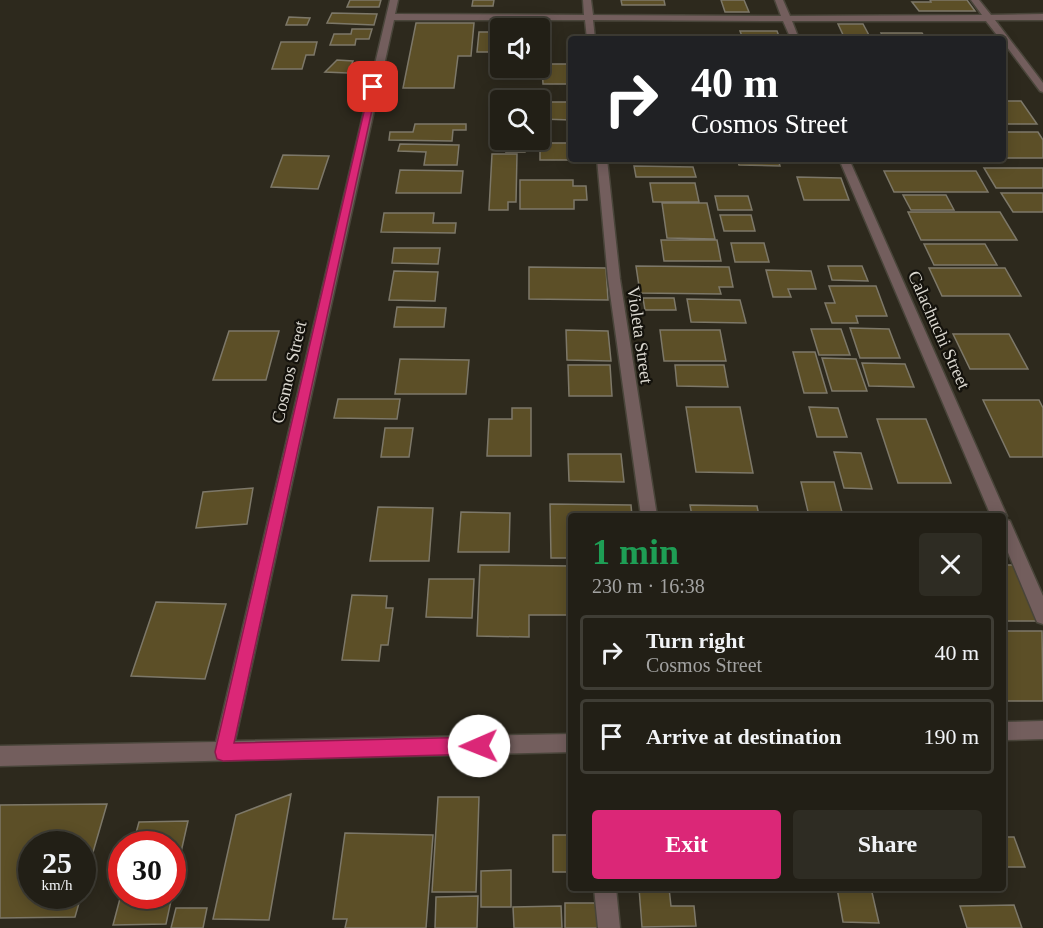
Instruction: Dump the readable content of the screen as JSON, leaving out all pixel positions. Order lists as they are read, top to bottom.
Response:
{
  "streets": {
    "street": ["Calachuchi Street", "Violeta Street", "Cosmos Street"]
  },
  "page": {
    "turn": ["40 m", "Cosmos Street"],
    "heading": ["1 min", "230 m · 16:38"],
    "list": [
      {
        "name": "Turn right",
        "note": "Cosmos Street",
        "value": "40 m"
      },
      {
        "name": "Arrive at destination",
        "value": "190 m"
      }
    ],
    "buttons": ["Exit", "Share"],
    "speed": "25 km/h",
    "limit": "30"
  }
}
